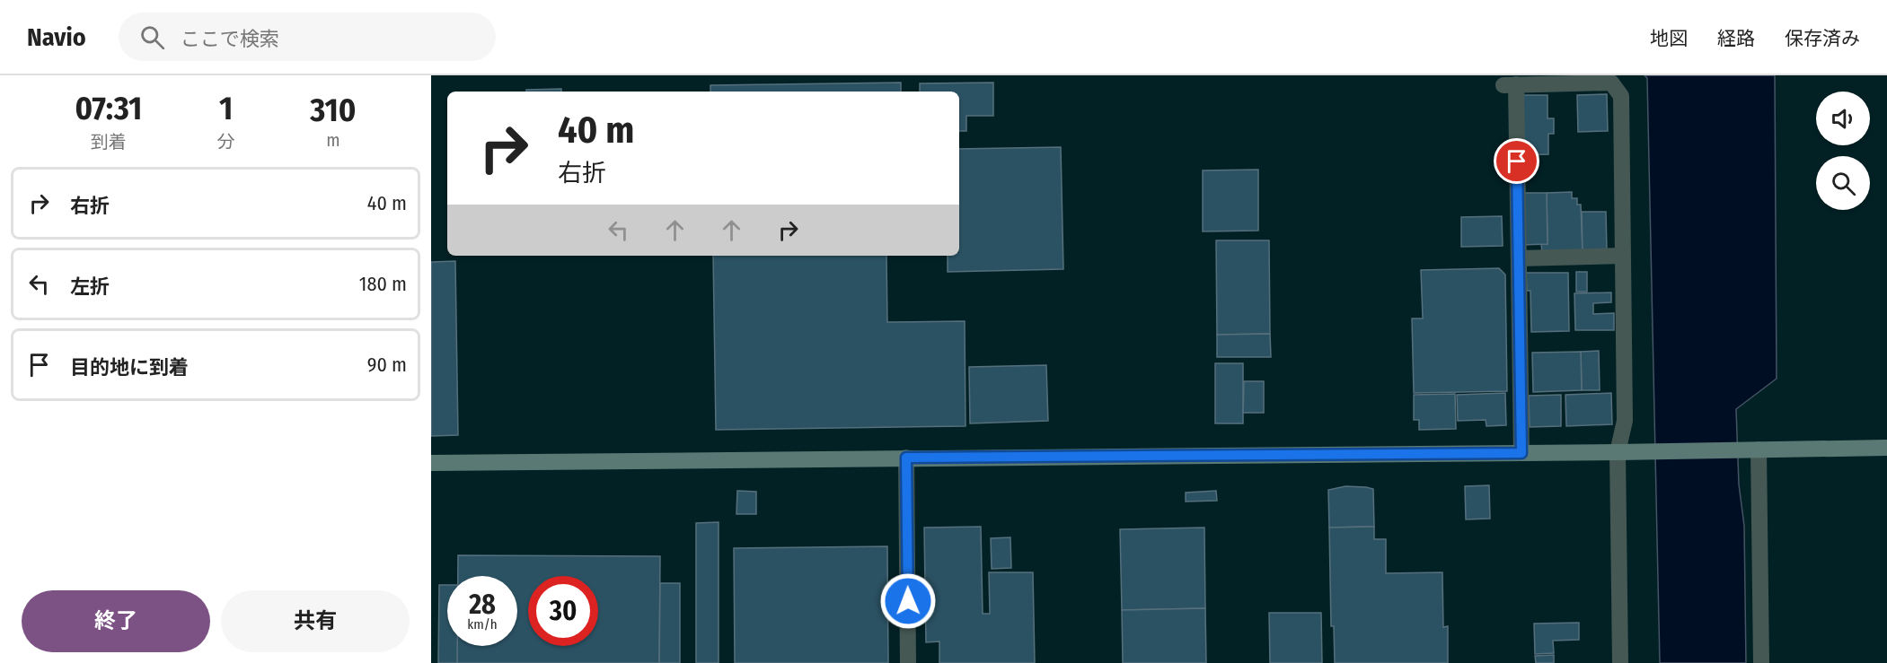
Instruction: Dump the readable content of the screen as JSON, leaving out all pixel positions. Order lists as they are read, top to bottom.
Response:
{
  "page": {
    "header": "Navio",
    "search": "ここで検索",
    "nav": ["地図", "経路", "保存済み"],
    "eta": [
      "07:31",
      "到着",
      "1",
      "分",
      "310",
      "m"
    ],
    "turn": ["40 m", "右折"],
    "list": [
      {
        "name": "右折",
        "value": "40 m"
      },
      {
        "name": "左折",
        "value": "180 m"
      },
      {
        "name": "目的地に到着",
        "value": "90 m"
      }
    ],
    "speed": "28 km/h",
    "limit": "30",
    "buttons": ["終了", "共有"]
  }
}
